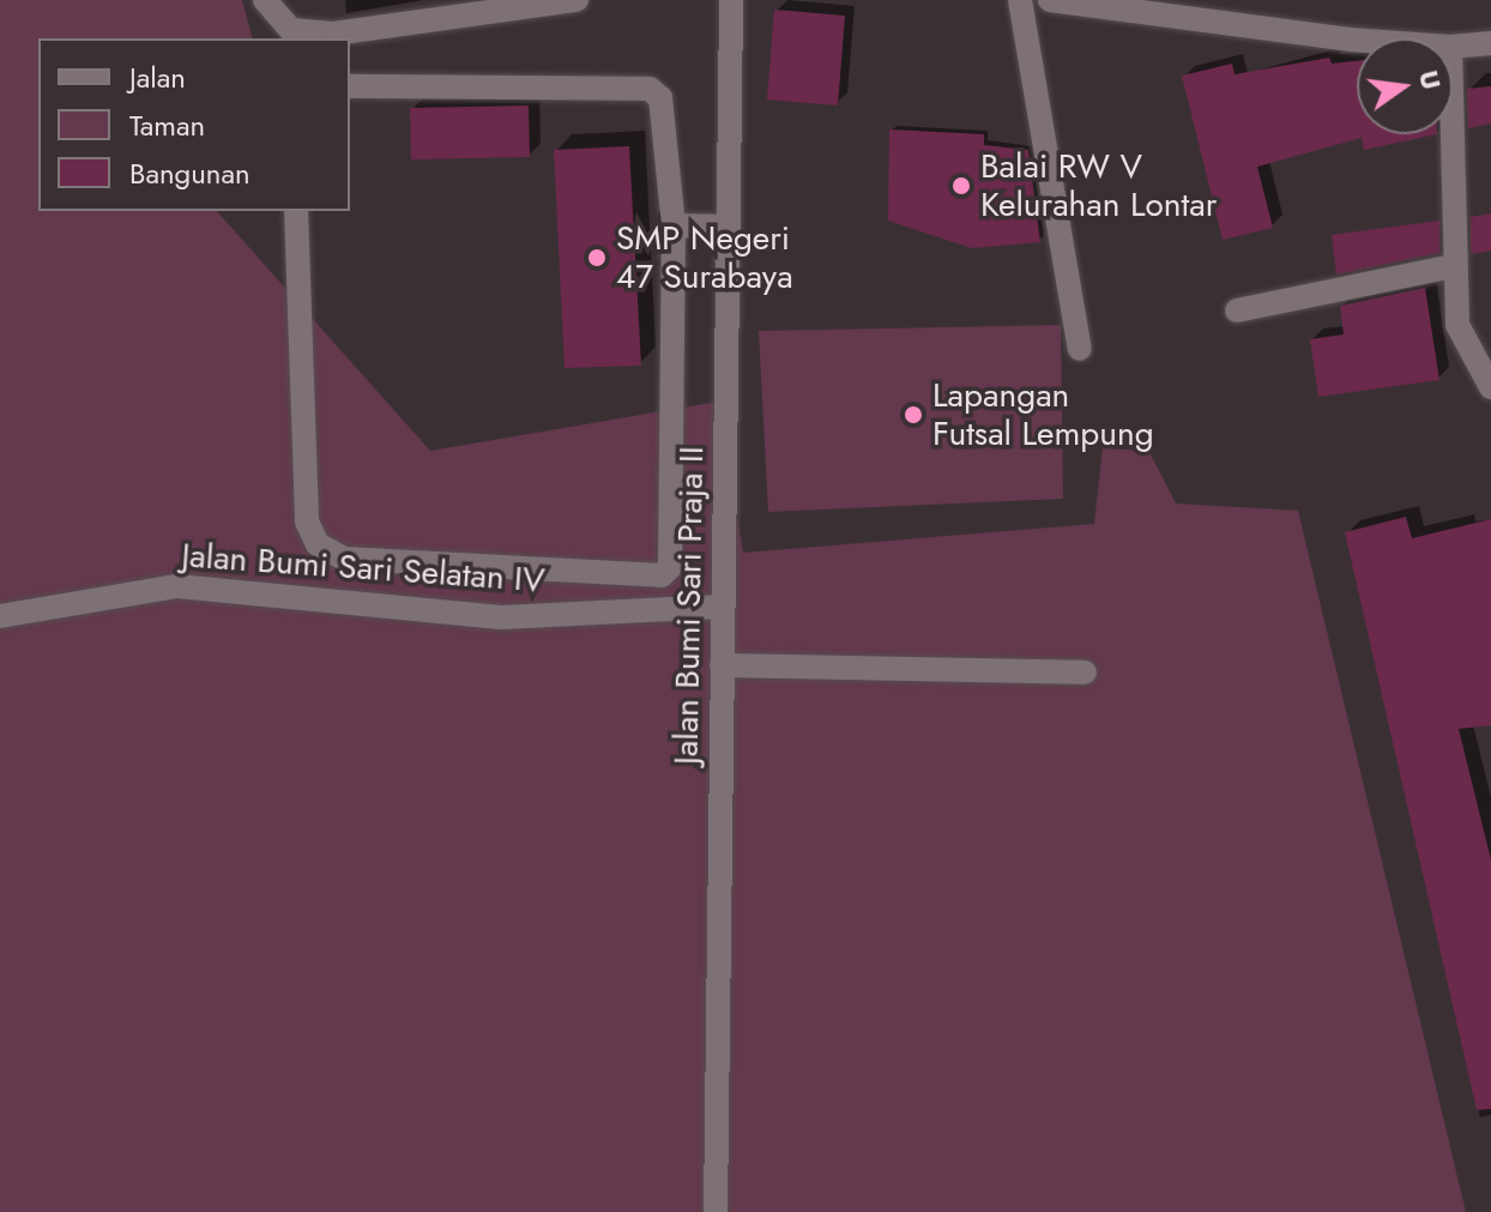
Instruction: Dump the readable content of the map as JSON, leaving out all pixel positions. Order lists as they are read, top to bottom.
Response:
{
  "streets": {
    "street": ["Jalan Bumi Sari Selatan IV", "Jalan Bumi Sari Praja II"]
  },
  "crossings": [
    ["Jalan Bumi Sari Selatan IV", "Jalan Bumi Sari Praja II"]
  ],
  "places": ["Balai RW V Kelurahan Lontar", "SMP Negeri 47 Surabaya", "Lapangan Futsal Lempung"],
  "legend": ["Jalan", "Taman", "Bangunan"],
  "north": "right"
}
